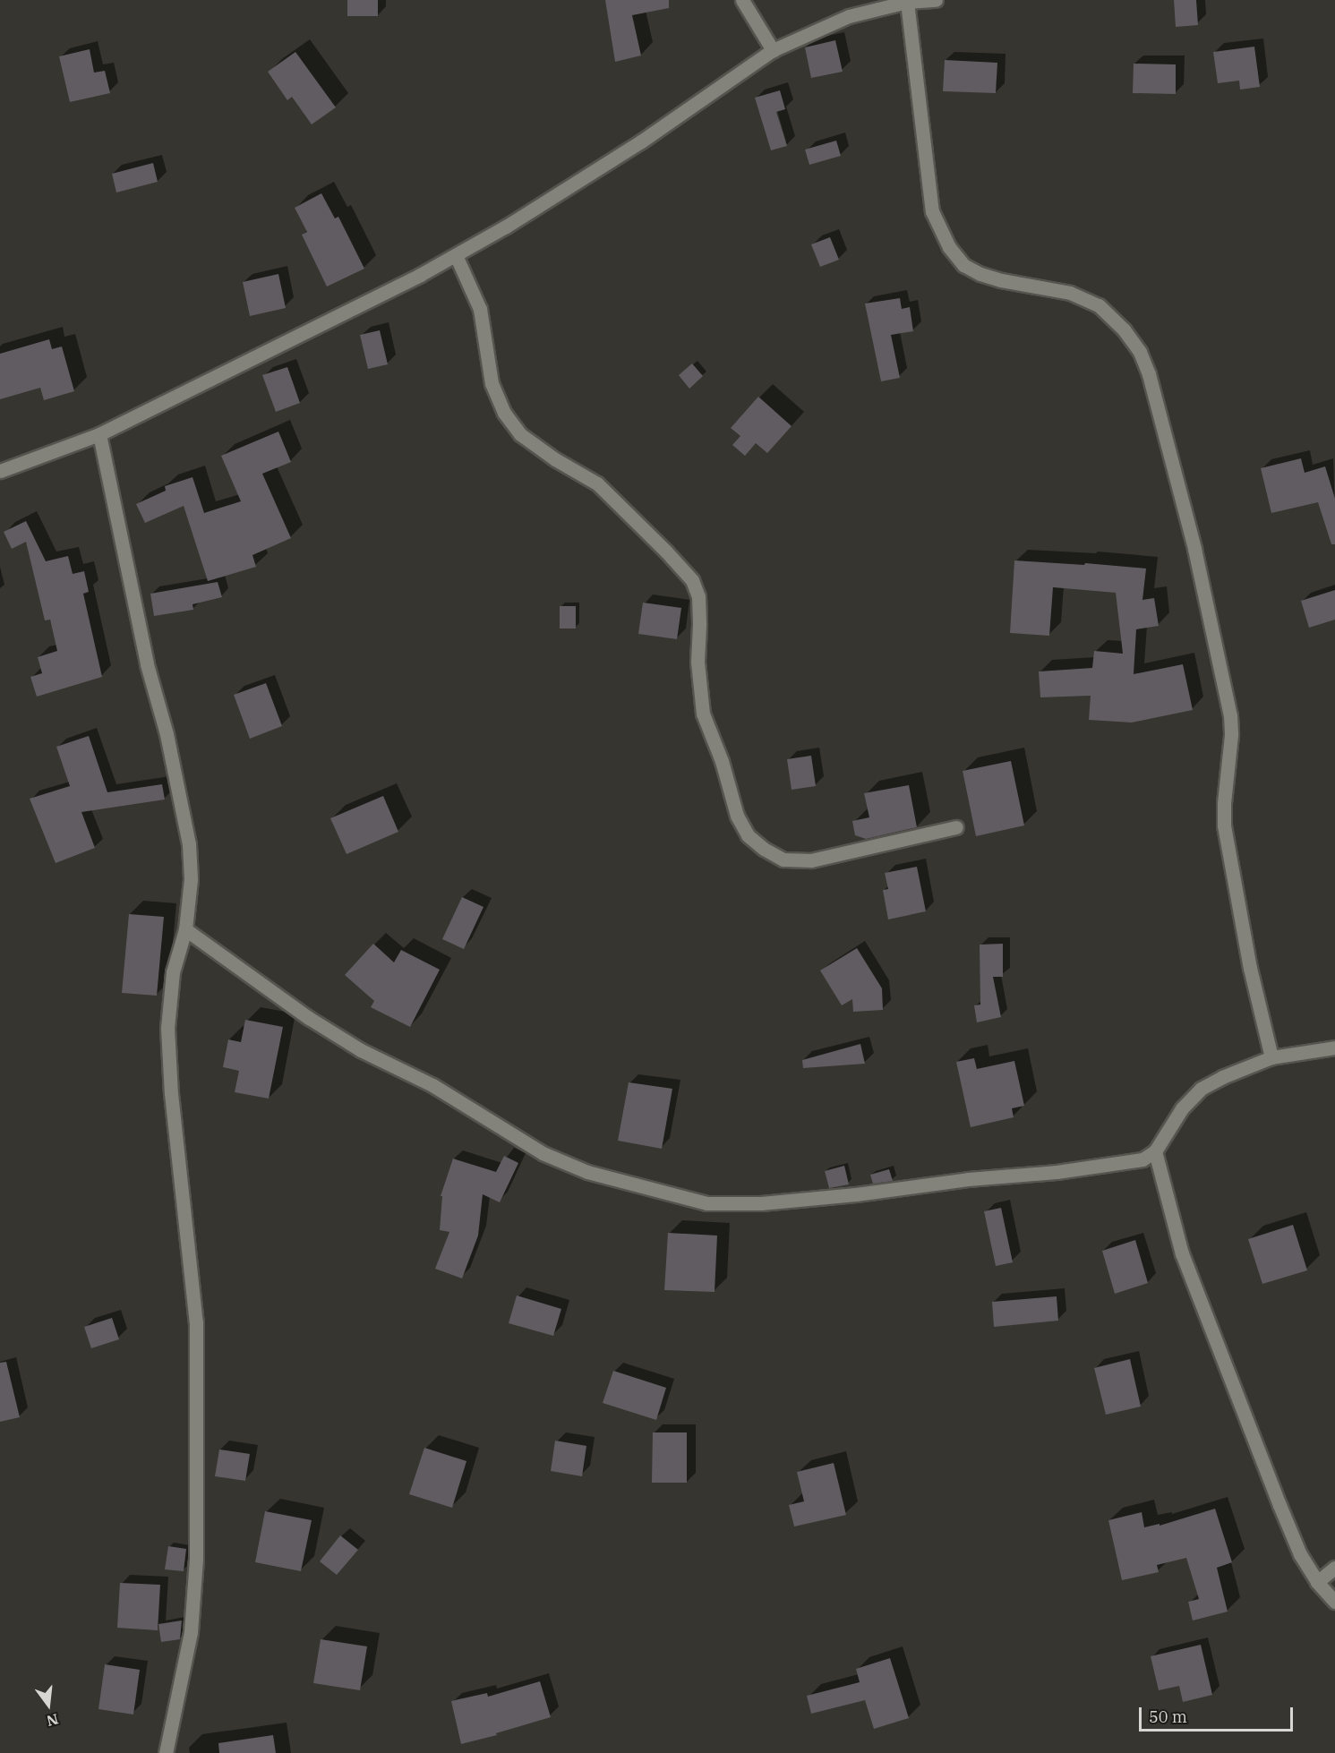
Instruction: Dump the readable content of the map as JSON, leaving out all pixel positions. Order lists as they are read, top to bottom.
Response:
{
  "scale_bar": "50 m",
  "north": "bottom"
}
